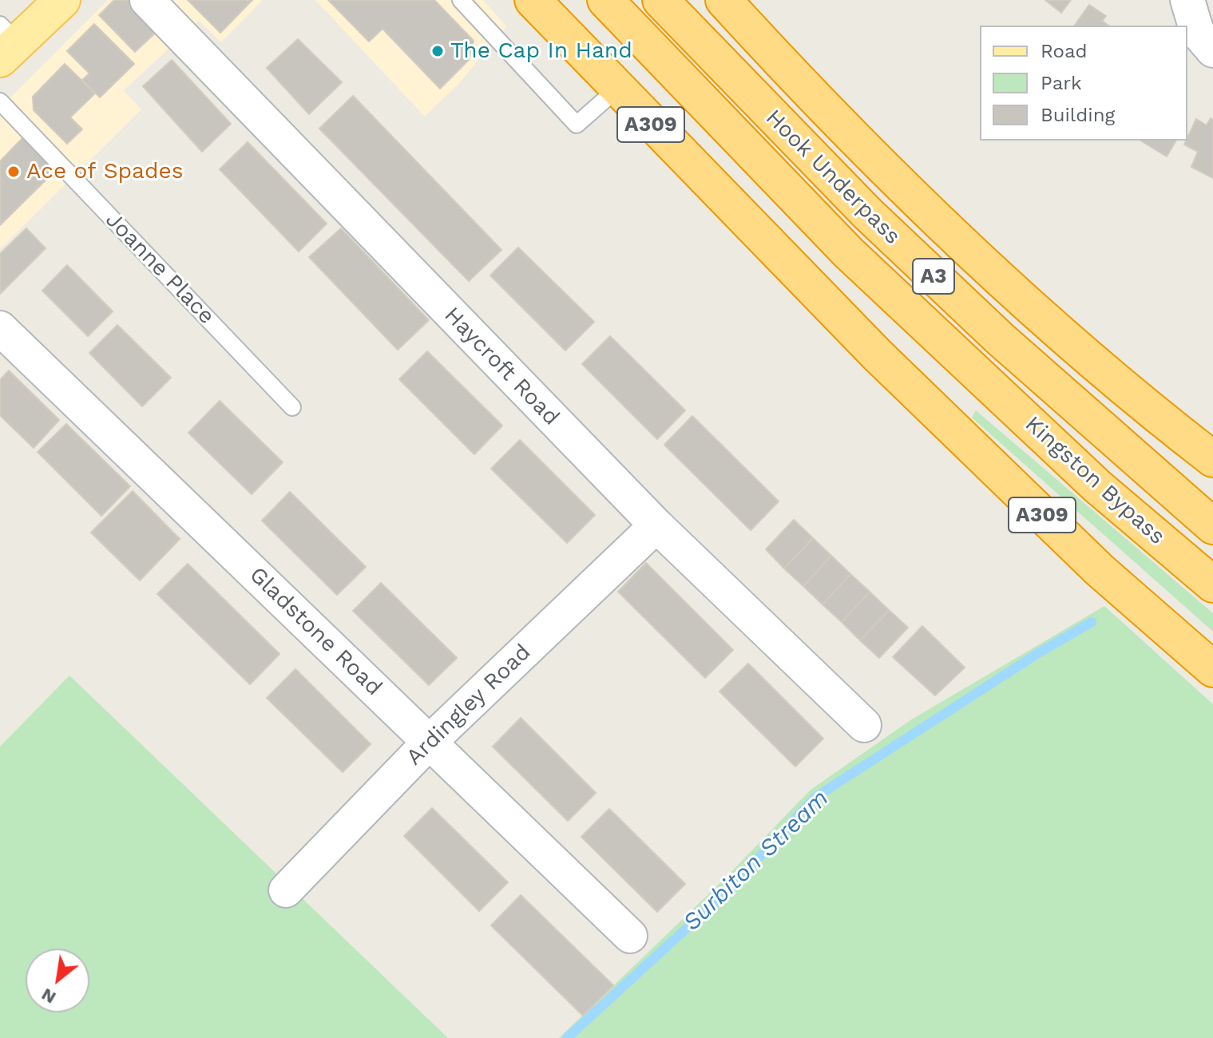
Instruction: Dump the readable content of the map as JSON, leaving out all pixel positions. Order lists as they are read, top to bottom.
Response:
{
  "streets": {
    "highway": [
      "A309",
      "Hook Underpass",
      "A3",
      "Kingston Bypass"
    ],
    "street": ["Haycroft Road", "Gladstone Road", "Ardingley Road"],
    "lane": ["Joanne Place"]
  },
  "crossings": [
    ["Hook Underpass", "Kingston Bypass"],
    ["Haycroft Road", "Ardingley Road"],
    ["Gladstone Road", "Ardingley Road"]
  ],
  "water": ["Surbiton Stream"],
  "places": ["The Cap In Hand", "Ace of Spades"],
  "legend": ["Road", "Park", "Building"],
  "north": "bottom left"
}
